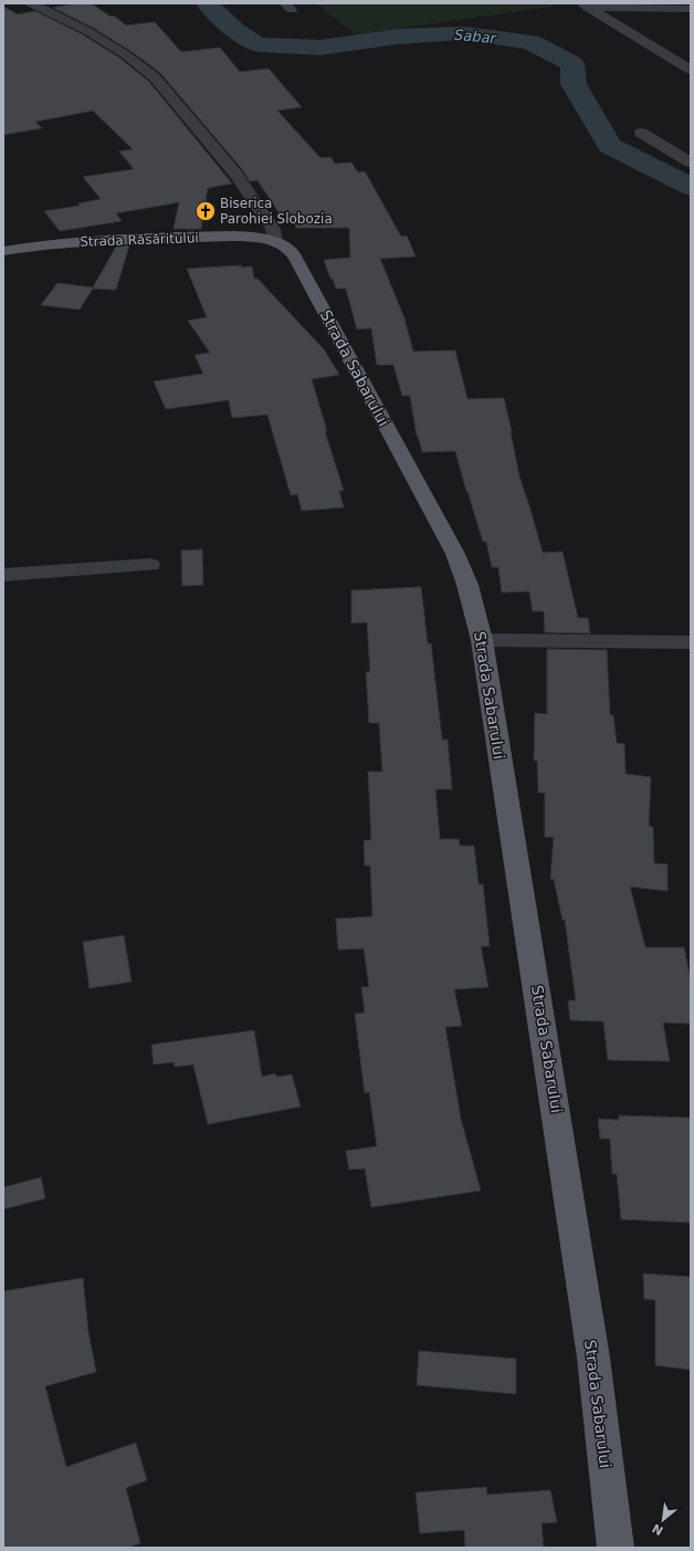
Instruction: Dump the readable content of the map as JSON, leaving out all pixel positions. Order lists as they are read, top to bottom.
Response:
{
  "streets": {
    "main road": ["Strada Răsăritului", "Strada Sabarului"]
  },
  "crossings": [
    ["Strada Răsăritului", "Strada Sabarului"]
  ],
  "water": ["Sabar"],
  "places": {
    "church": ["Biserica Parohiei Slobozia"]
  },
  "north": "bottom left"
}
